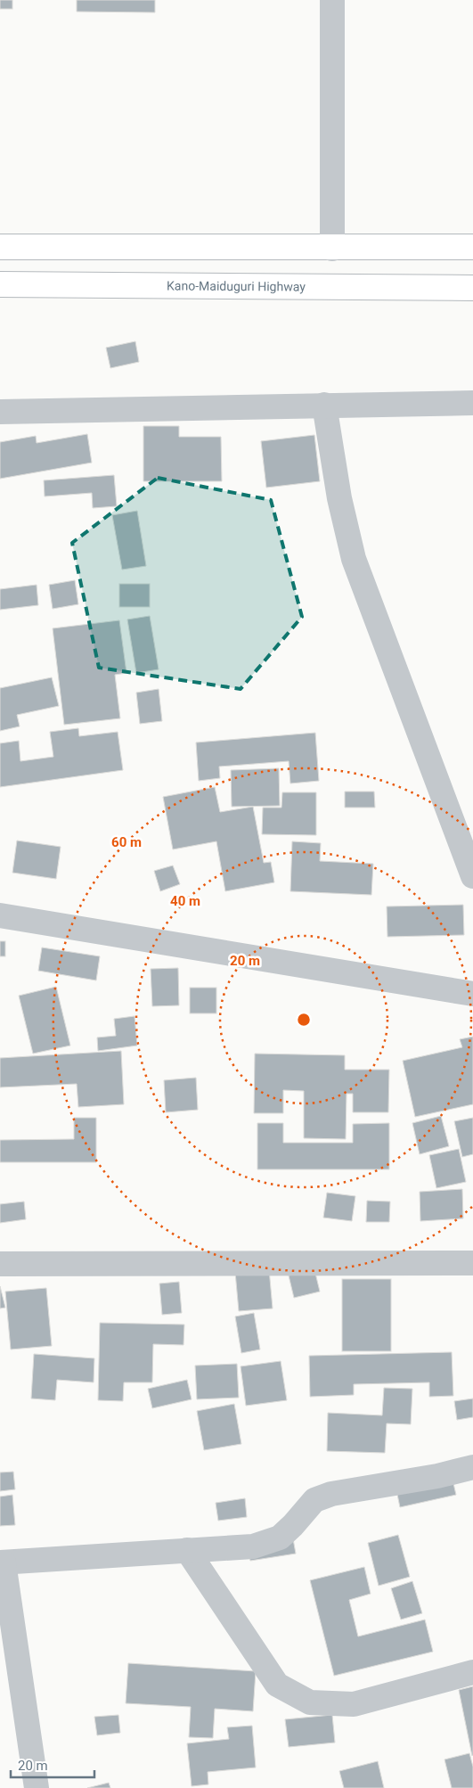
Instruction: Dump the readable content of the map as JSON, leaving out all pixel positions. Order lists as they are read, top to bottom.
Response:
{
  "streets": {
    "highway": ["Kano-Maiduguri Highway"]
  },
  "scale_bar": "20 m",
  "rings": ["60 m", "40 m", "20 m"]
}
